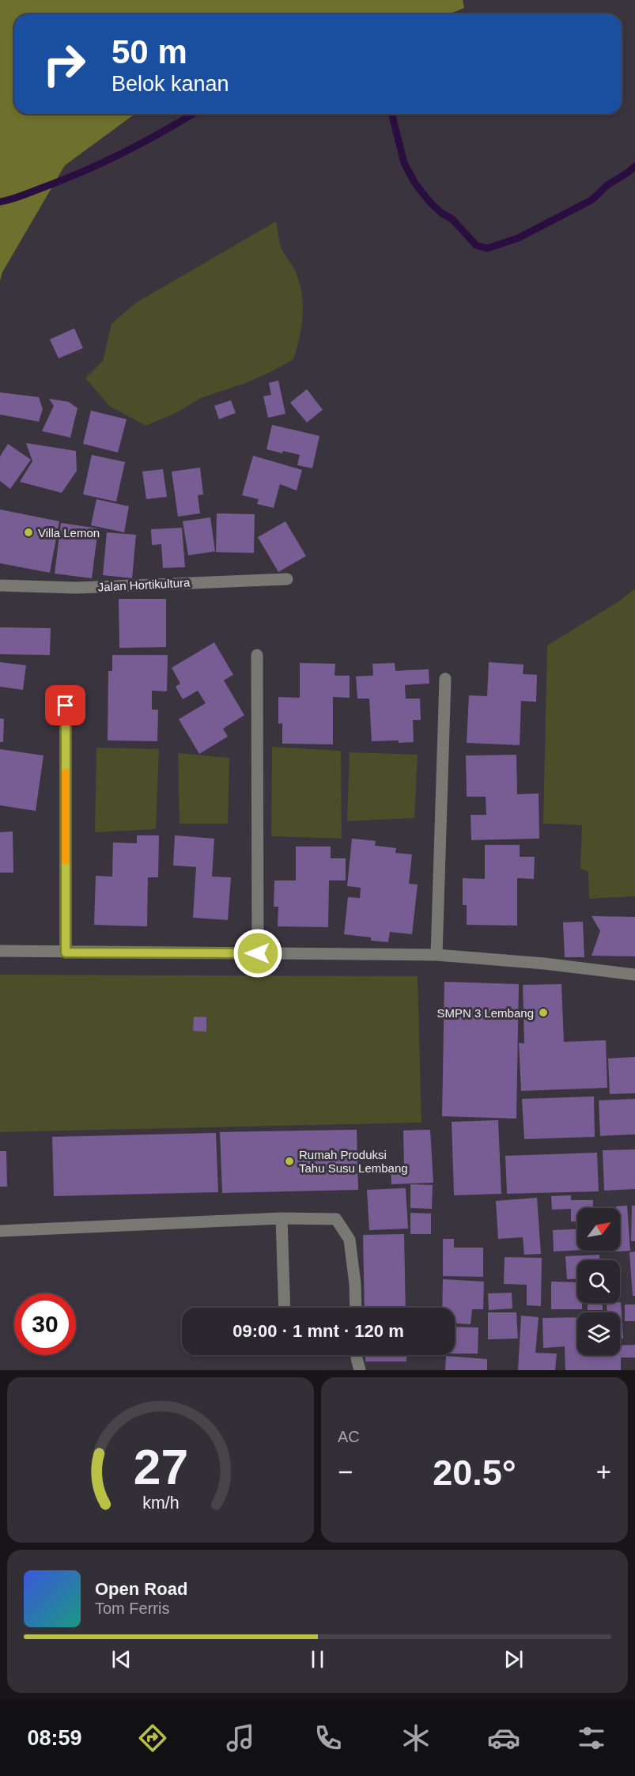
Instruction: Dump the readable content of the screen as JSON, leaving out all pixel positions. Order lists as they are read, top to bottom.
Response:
{
  "streets": {
    "street": ["Jalan Hortikultura"]
  },
  "places": ["Villa Lemon", "SMPN 3 Lembang", "Rumah Produksi Tahu Susu Lembang"],
  "north": "top right",
  "page": {
    "turn": ["50 m", "Belok kanan"],
    "limit": "30",
    "trip": "09:00 · 1 mnt · 120 m",
    "tile": "AC",
    "heat": ["−", "20.5°", "+"],
    "song": ["Open Road", "Tom Ferris"],
    "tabs": "08:59",
    "gauge": ["27", "km/h"]
  }
}
